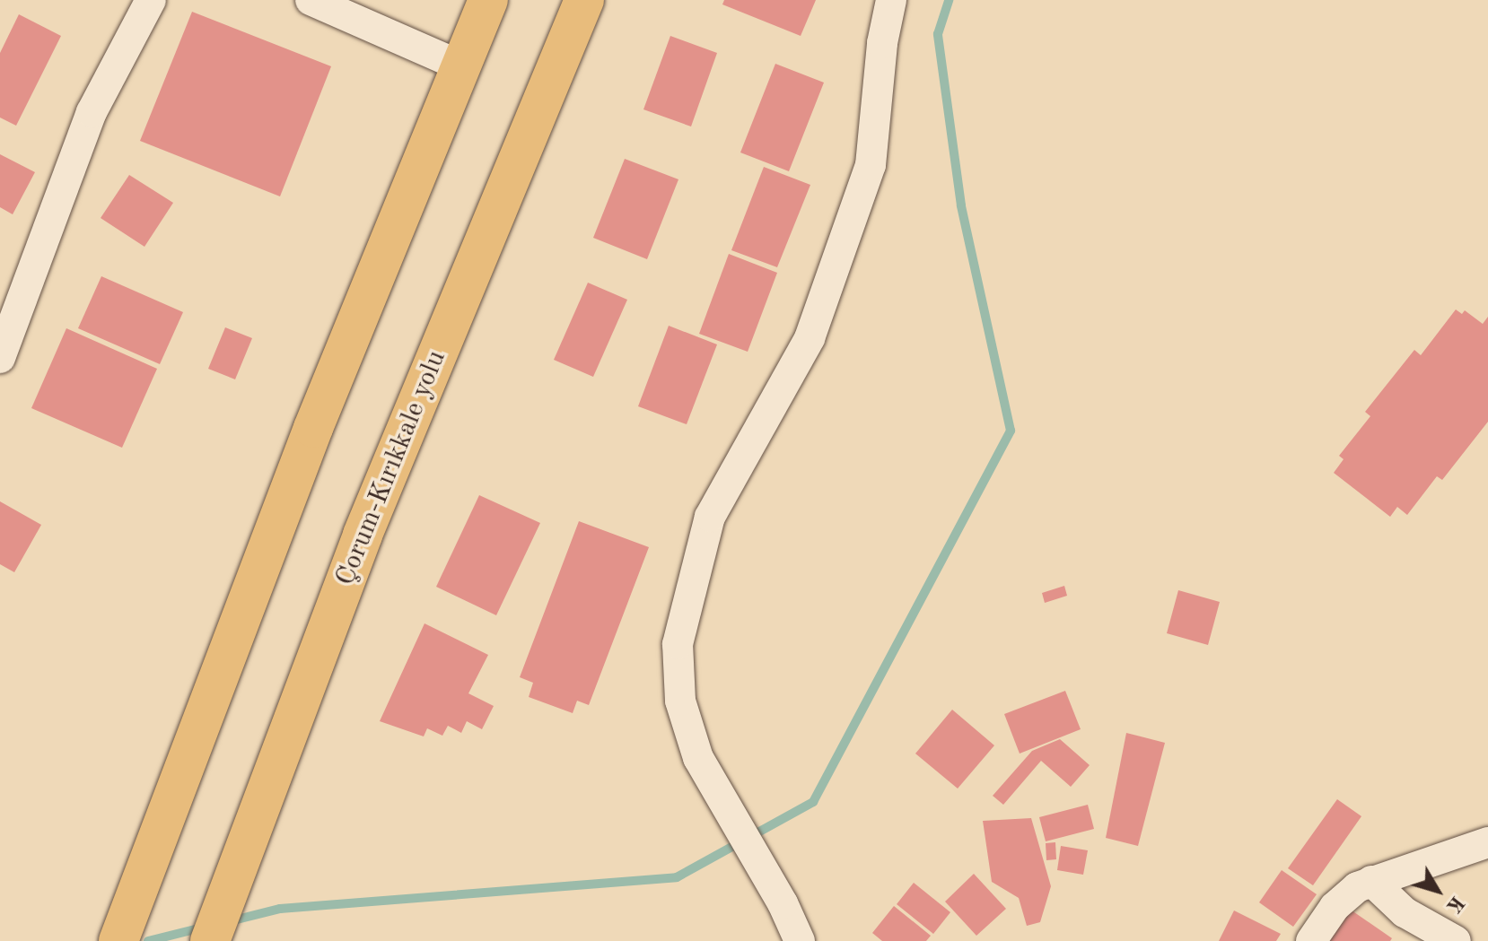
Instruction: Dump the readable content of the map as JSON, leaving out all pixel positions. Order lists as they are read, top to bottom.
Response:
{
  "streets": {
    "highway": ["Çorum-Kırıkkale yolu"]
  },
  "north": "bottom right"
}
